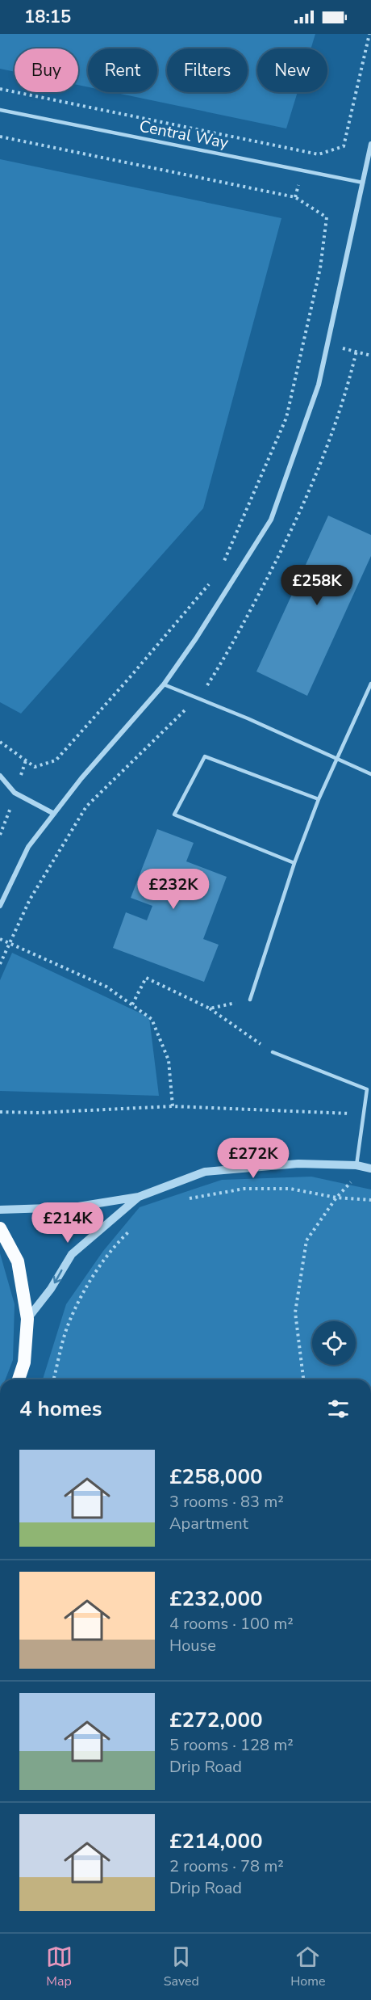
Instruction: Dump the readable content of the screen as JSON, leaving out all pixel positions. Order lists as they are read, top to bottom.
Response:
{
  "streets": {
    "lane": ["Central Way"]
  },
  "page": {
    "status": "18:15",
    "chip": [
      "Buy",
      "Rent",
      "Filters",
      "New"
    ],
    "price": [
      "£258K",
      "£232K",
      "£272K",
      "£214K"
    ],
    "heading": "4 homes",
    "list": [
      {
        "name": "£258,000",
        "note": "3 rooms · 83 m² · Apartment"
      },
      {
        "name": "£232,000",
        "note": "4 rooms · 100 m² · House"
      },
      {
        "name": "£272,000",
        "note": "5 rooms · 128 m² · Drip Road"
      },
      {
        "name": "£214,000",
        "note": "2 rooms · 78 m² · Drip Road"
      }
    ],
    "tabs": ["Map", "Saved", "Home"]
  }
}
